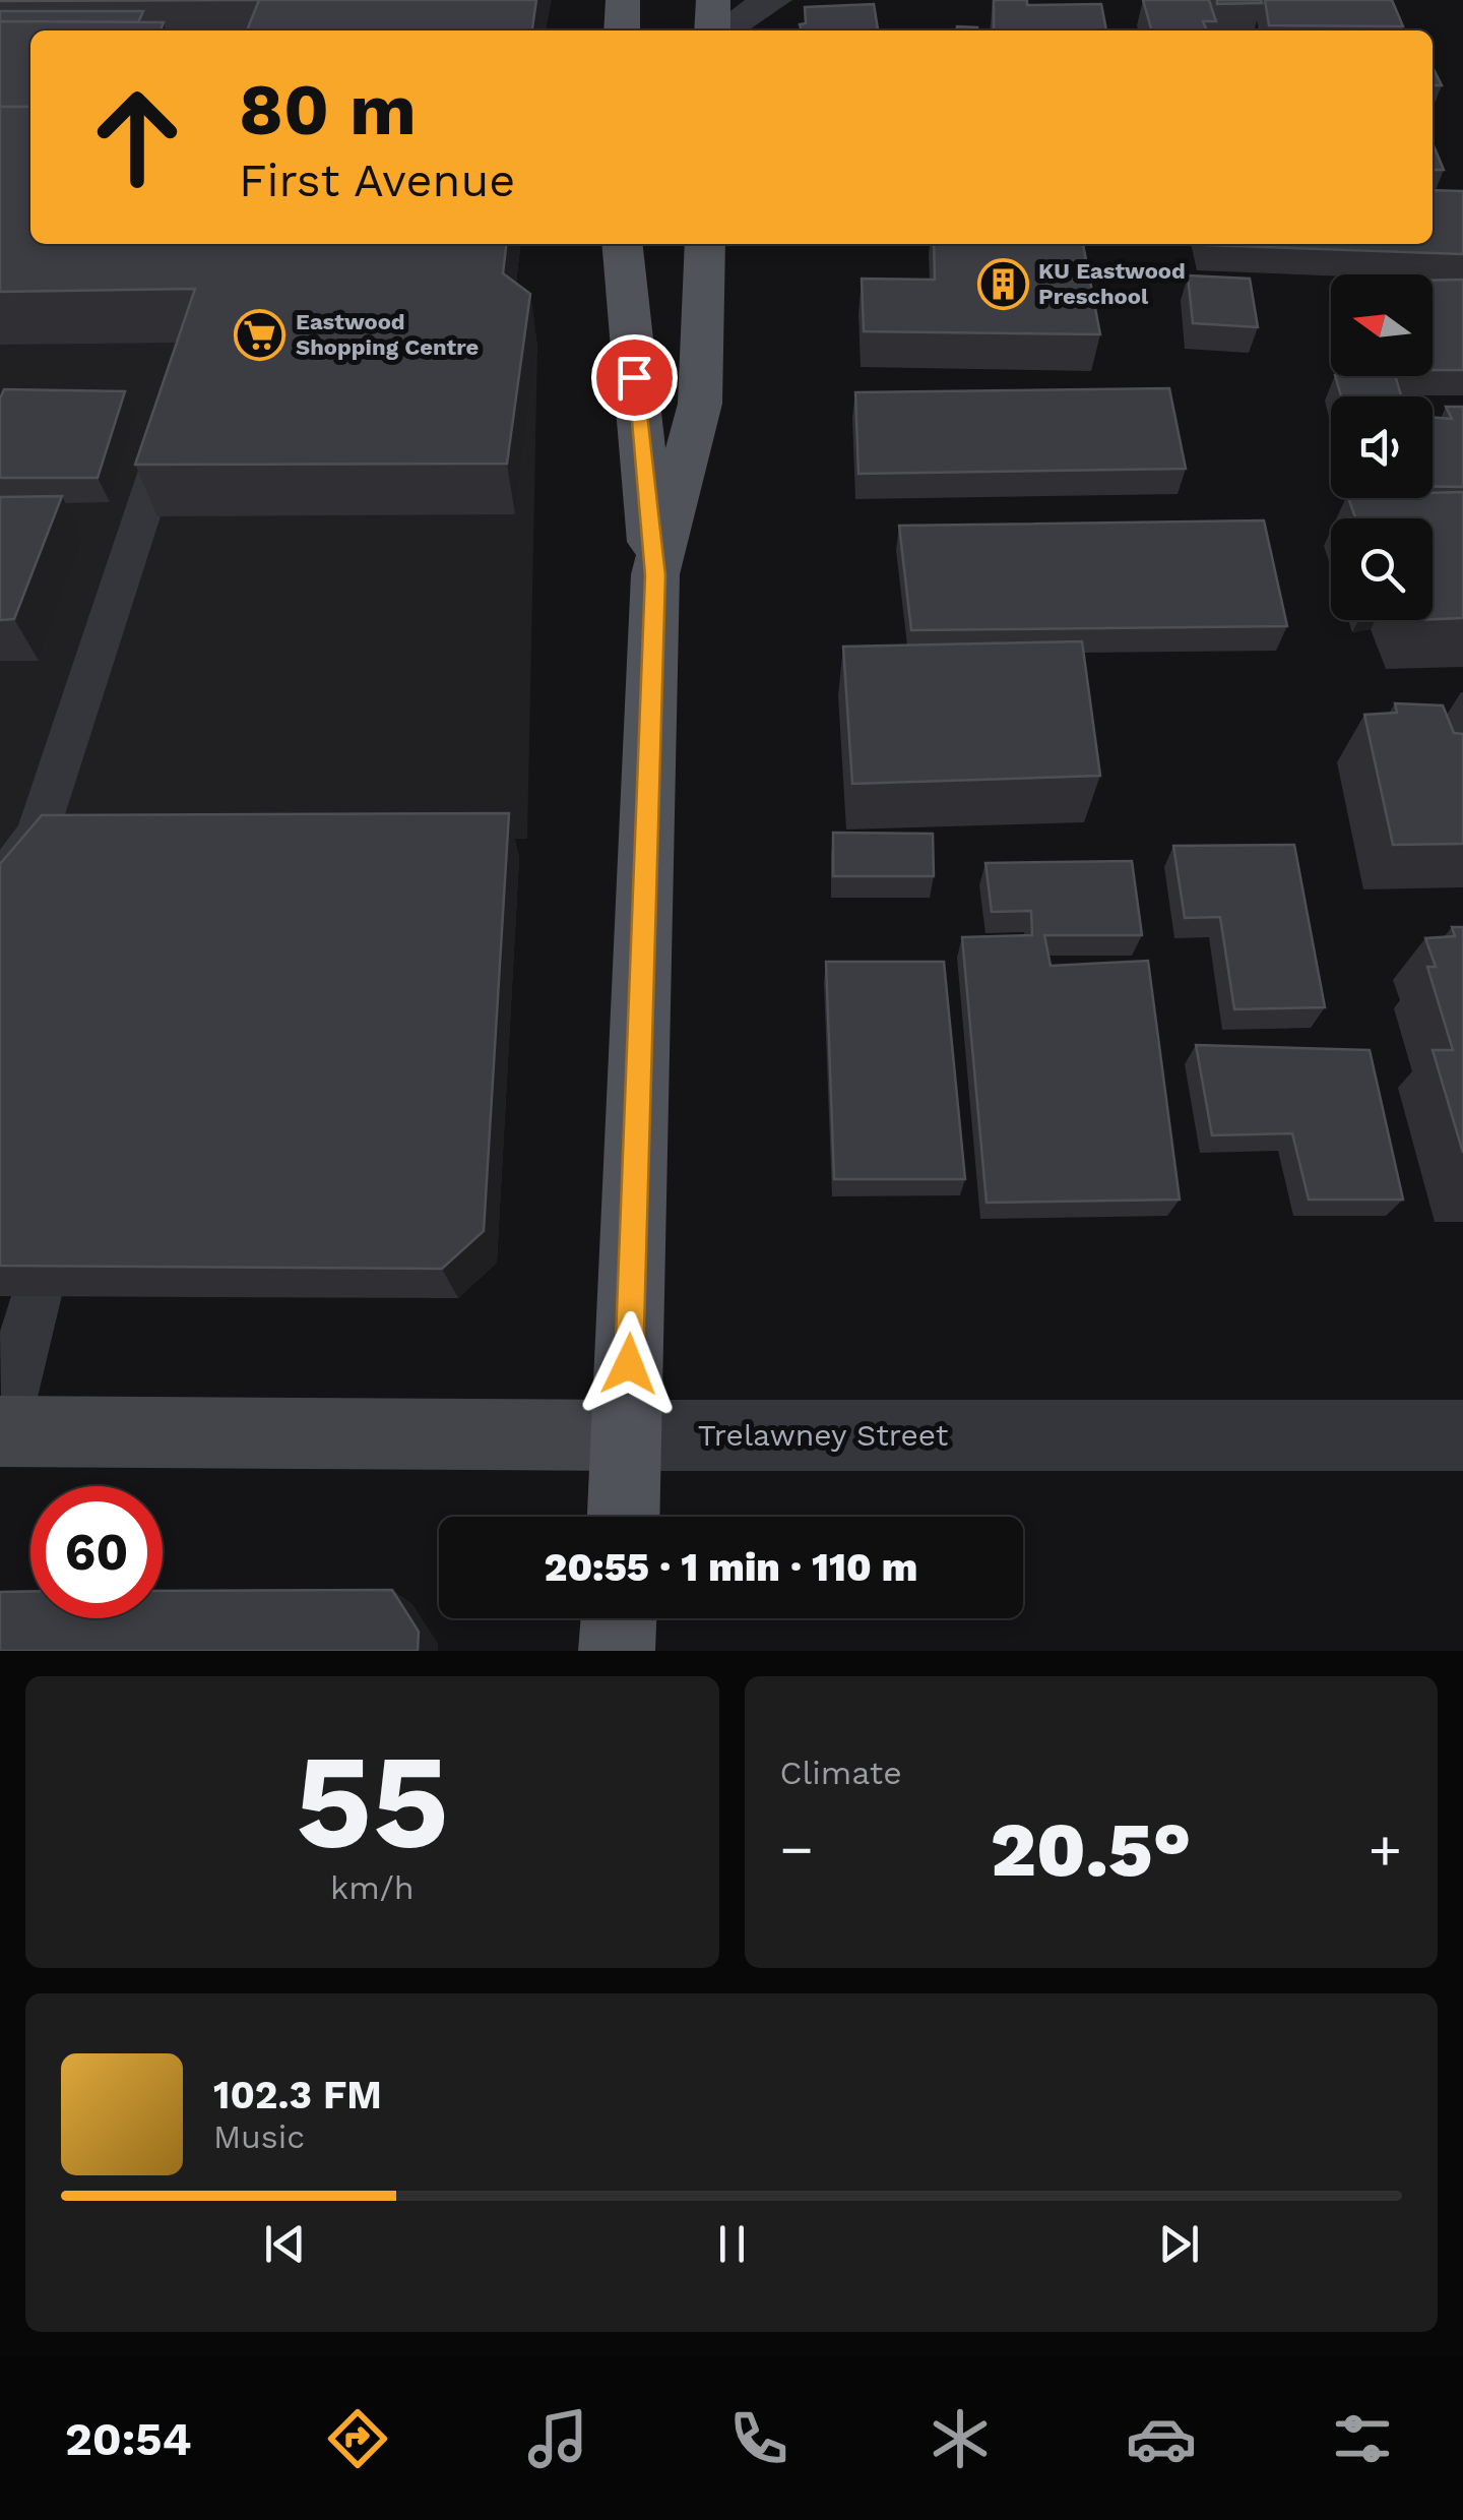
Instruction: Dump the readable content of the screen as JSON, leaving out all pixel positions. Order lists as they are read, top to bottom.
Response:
{
  "streets": {
    "street": ["Trelawney Street"]
  },
  "places": {
    "building": ["KU Eastwood Preschool"],
    "supermarket": ["Eastwood Shopping Centre"]
  },
  "north": "left",
  "page": {
    "turn": ["80 m", "First Avenue"],
    "limit": "60",
    "trip": "20:55 · 1 min · 110 m",
    "tile": [
      ["55", "km/h"],
      "Climate"
    ],
    "heat": ["−", "20.5°", "+"],
    "song": ["102.3 FM", "Music"],
    "tabs": "20:54"
  }
}
